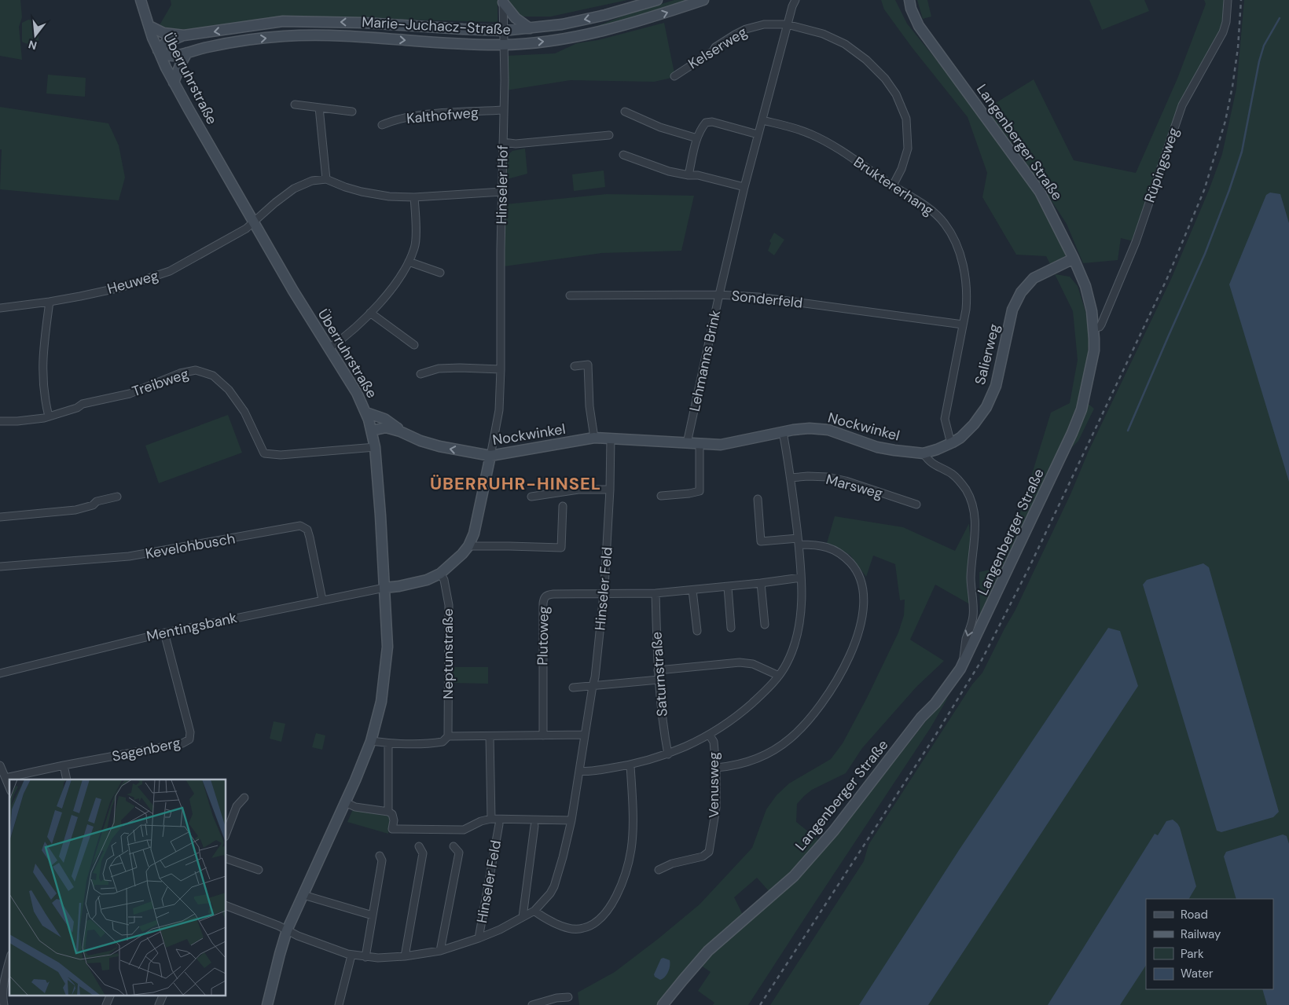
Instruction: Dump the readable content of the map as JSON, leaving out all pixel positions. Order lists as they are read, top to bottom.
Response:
{
  "streets": {
    "main road": [
      "Marie-Juchacz-Straße",
      "Überruhrstraße",
      "Langenberger Straße",
      "Salierweg",
      "Nockwinkel"
    ],
    "street": [
      "Kelserweg",
      "Kalthofweg",
      "Rüpingsweg",
      "Hinseler Hof",
      "Bruktererhang",
      "Heuweg",
      "Sonderfeld",
      "Lehmanns Brink",
      "Treibweg",
      "Marsweg",
      "Kevelohbusch",
      "Hinseler Feld",
      "Mentingsbank",
      "Plutoweg",
      "Neptunstraße",
      "Saturnstraße",
      "Sagenberg",
      "Venusweg"
    ]
  },
  "crossings": [
    ["Marie-Juchacz-Straße", "Überruhrstraße"],
    ["Marie-Juchacz-Straße", "Hinseler Hof"],
    ["Kelserweg", "Bruktererhang"],
    ["Kelserweg", "Lehmanns Brink"],
    ["Überruhrstraße", "Heuweg"],
    ["Überruhrstraße", "Treibweg"],
    ["Überruhrstraße", "Nockwinkel"],
    ["Überruhrstraße", "Hinseler Feld"],
    ["Überruhrstraße", "Mentingsbank"],
    ["Kalthofweg", "Hinseler Hof"],
    ["Langenberger Straße", "Rüpingsweg"],
    ["Langenberger Straße", "Salierweg"],
    ["Hinseler Hof", "Nockwinkel"],
    ["Bruktererhang", "Sonderfeld"],
    ["Bruktererhang", "Salierweg"],
    ["Bruktererhang", "Lehmanns Brink"],
    ["Sonderfeld", "Lehmanns Brink"],
    ["Salierweg", "Nockwinkel"],
    ["Lehmanns Brink", "Nockwinkel"],
    ["Nockwinkel", "Hinseler Feld"],
    ["Kevelohbusch", "Mentingsbank"],
    ["Hinseler Feld", "Plutoweg"],
    ["Mentingsbank", "Sagenberg"]
  ],
  "districts": ["ÜBERRUHR-HINSEL"],
  "legend": [
    "Road",
    "Railway",
    "Park",
    "Water"
  ],
  "north": "bottom"
}
